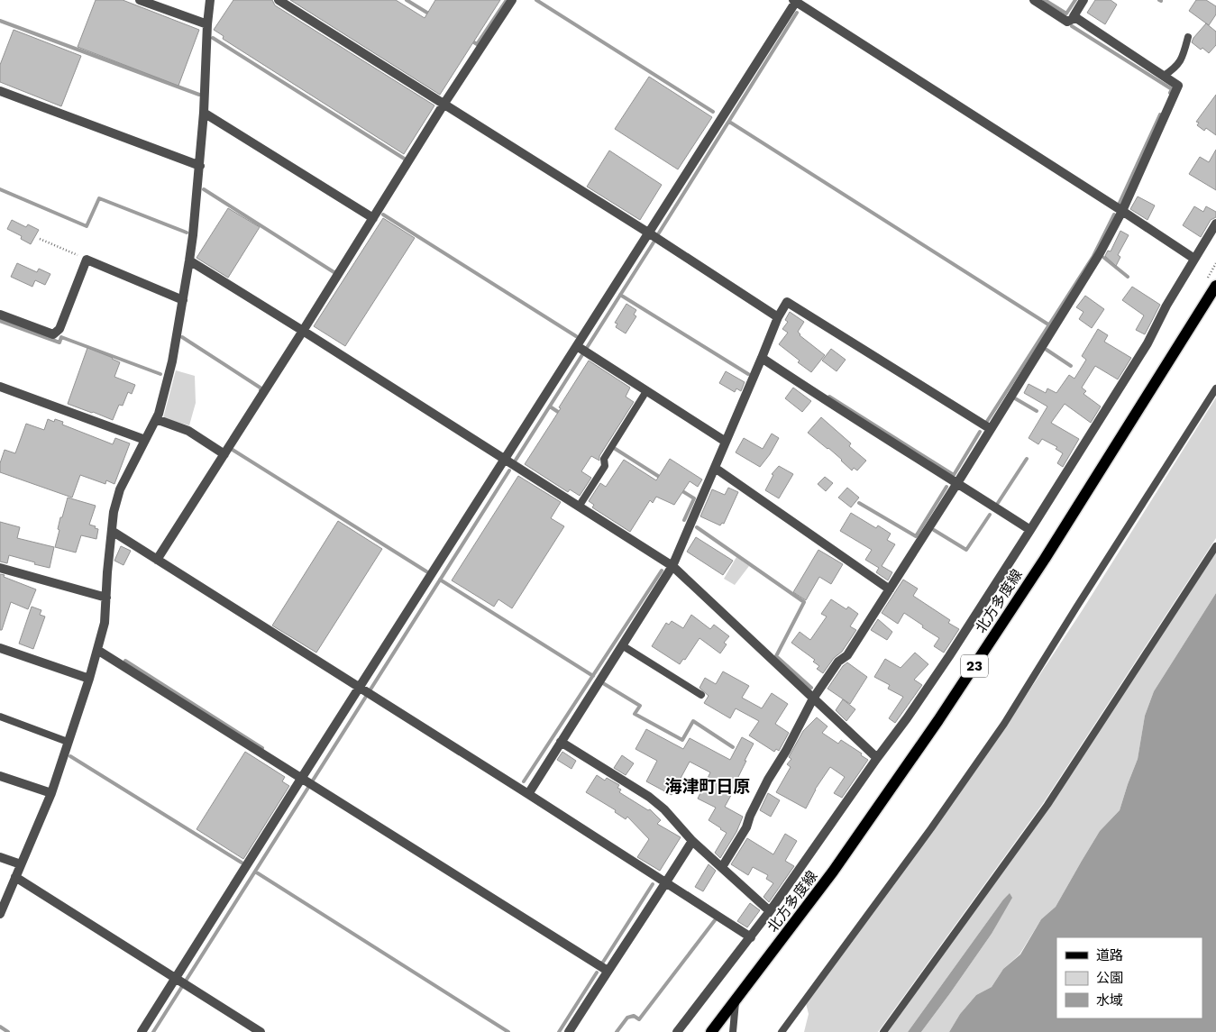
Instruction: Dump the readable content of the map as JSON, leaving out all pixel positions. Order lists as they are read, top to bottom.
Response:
{
  "streets": {
    "main road": ["北方多度線", "23"]
  },
  "districts": ["海津町日原"],
  "legend": ["道路", "公園", "水域"]
}
